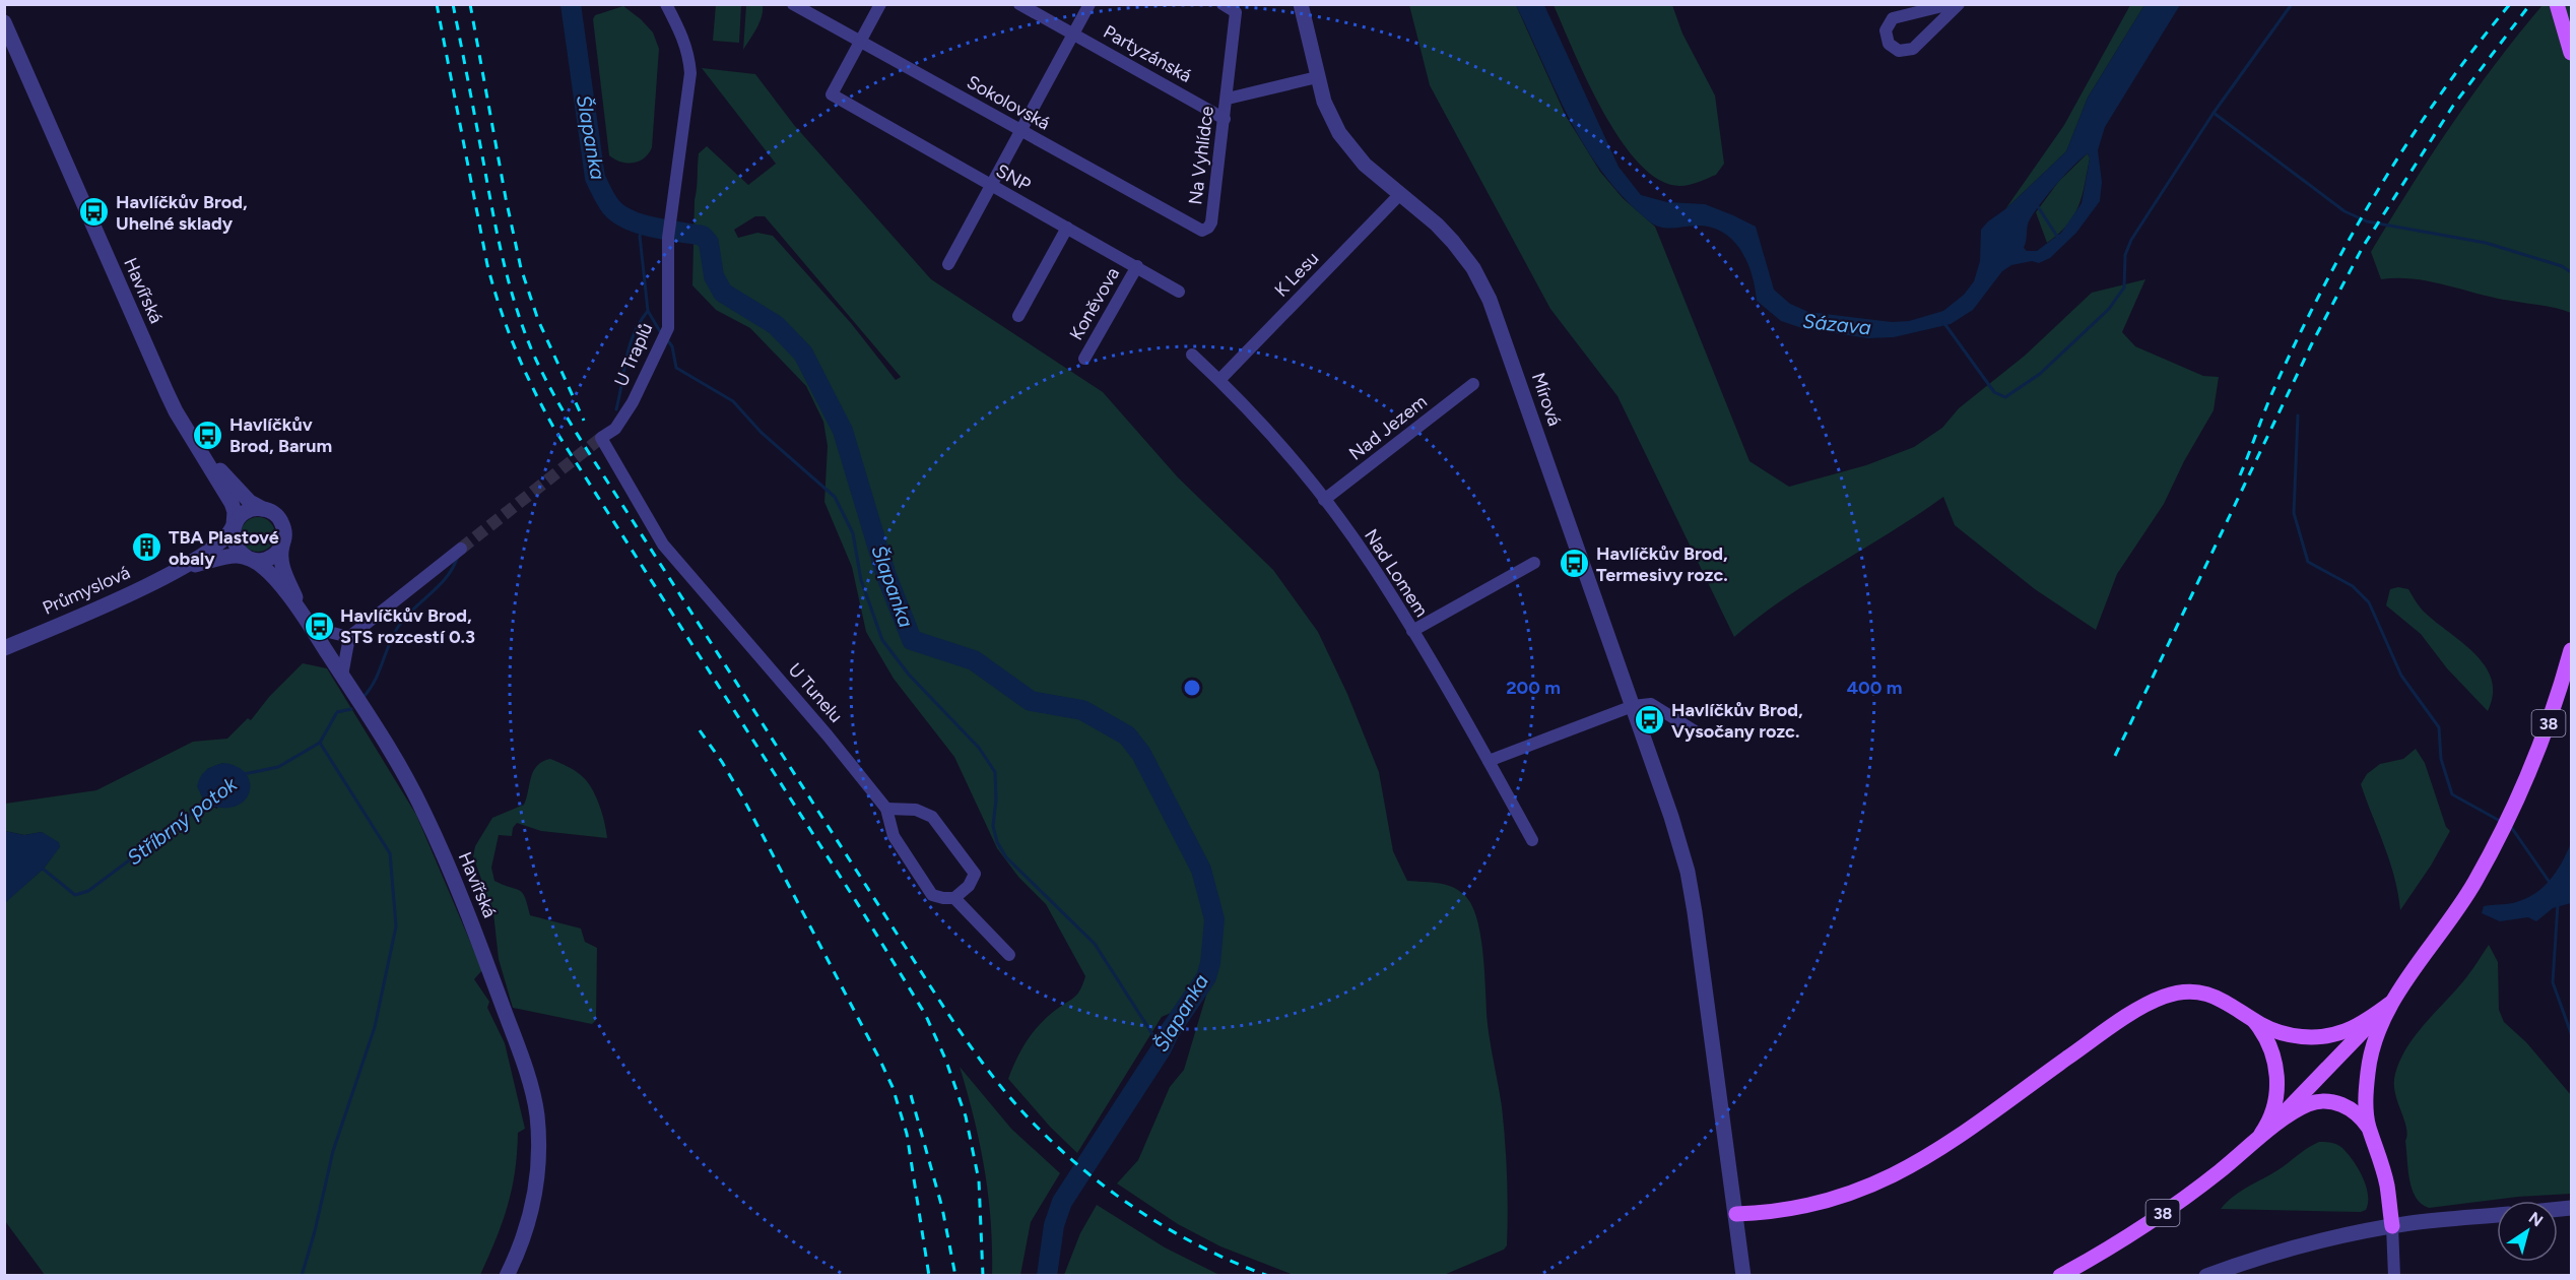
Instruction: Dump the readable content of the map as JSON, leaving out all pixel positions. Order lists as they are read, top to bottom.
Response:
{
  "streets": {
    "main road": ["38"],
    "street": [
      "Partyzánská",
      "Sokolovská",
      "Na Vyhlídce",
      "SNP",
      "K Lesu",
      "Havířská",
      "Koněvova",
      "U Traplů",
      "Mírová",
      "Nad Jezem",
      "Nad Lomem",
      "Průmyslová",
      "U Tunelu"
    ]
  },
  "crossings": [
    ["Partyzánská", "Na Vyhlídce"],
    ["Sokolovská", "Na Vyhlídce"],
    ["Sokolovská", "SNP"],
    ["SNP", "Koněvova"],
    ["K Lesu", "Mírová"],
    ["K Lesu", "Nad Lomem"],
    ["Havířská", "Průmyslová"],
    ["U Traplů", "U Tunelu"],
    ["Nad Jezem", "Nad Lomem"]
  ],
  "water": ["Šlapanka", "Sázava", "Stříbrný potok"],
  "places": {
    "bus stop": [
      "Havlíčkův Brod, Uhelné sklady",
      "Havlíčkův Brod, Barum",
      "Havlíčkův Brod, Termesivy rozc.",
      "Havlíčkův Brod, STS rozcestí 0.3",
      "Havlíčkův Brod, Vysočany rozc."
    ],
    "building": ["TBA Plastové obaly"]
  },
  "north": "top right",
  "rings": ["200 m", "400 m"]
}
